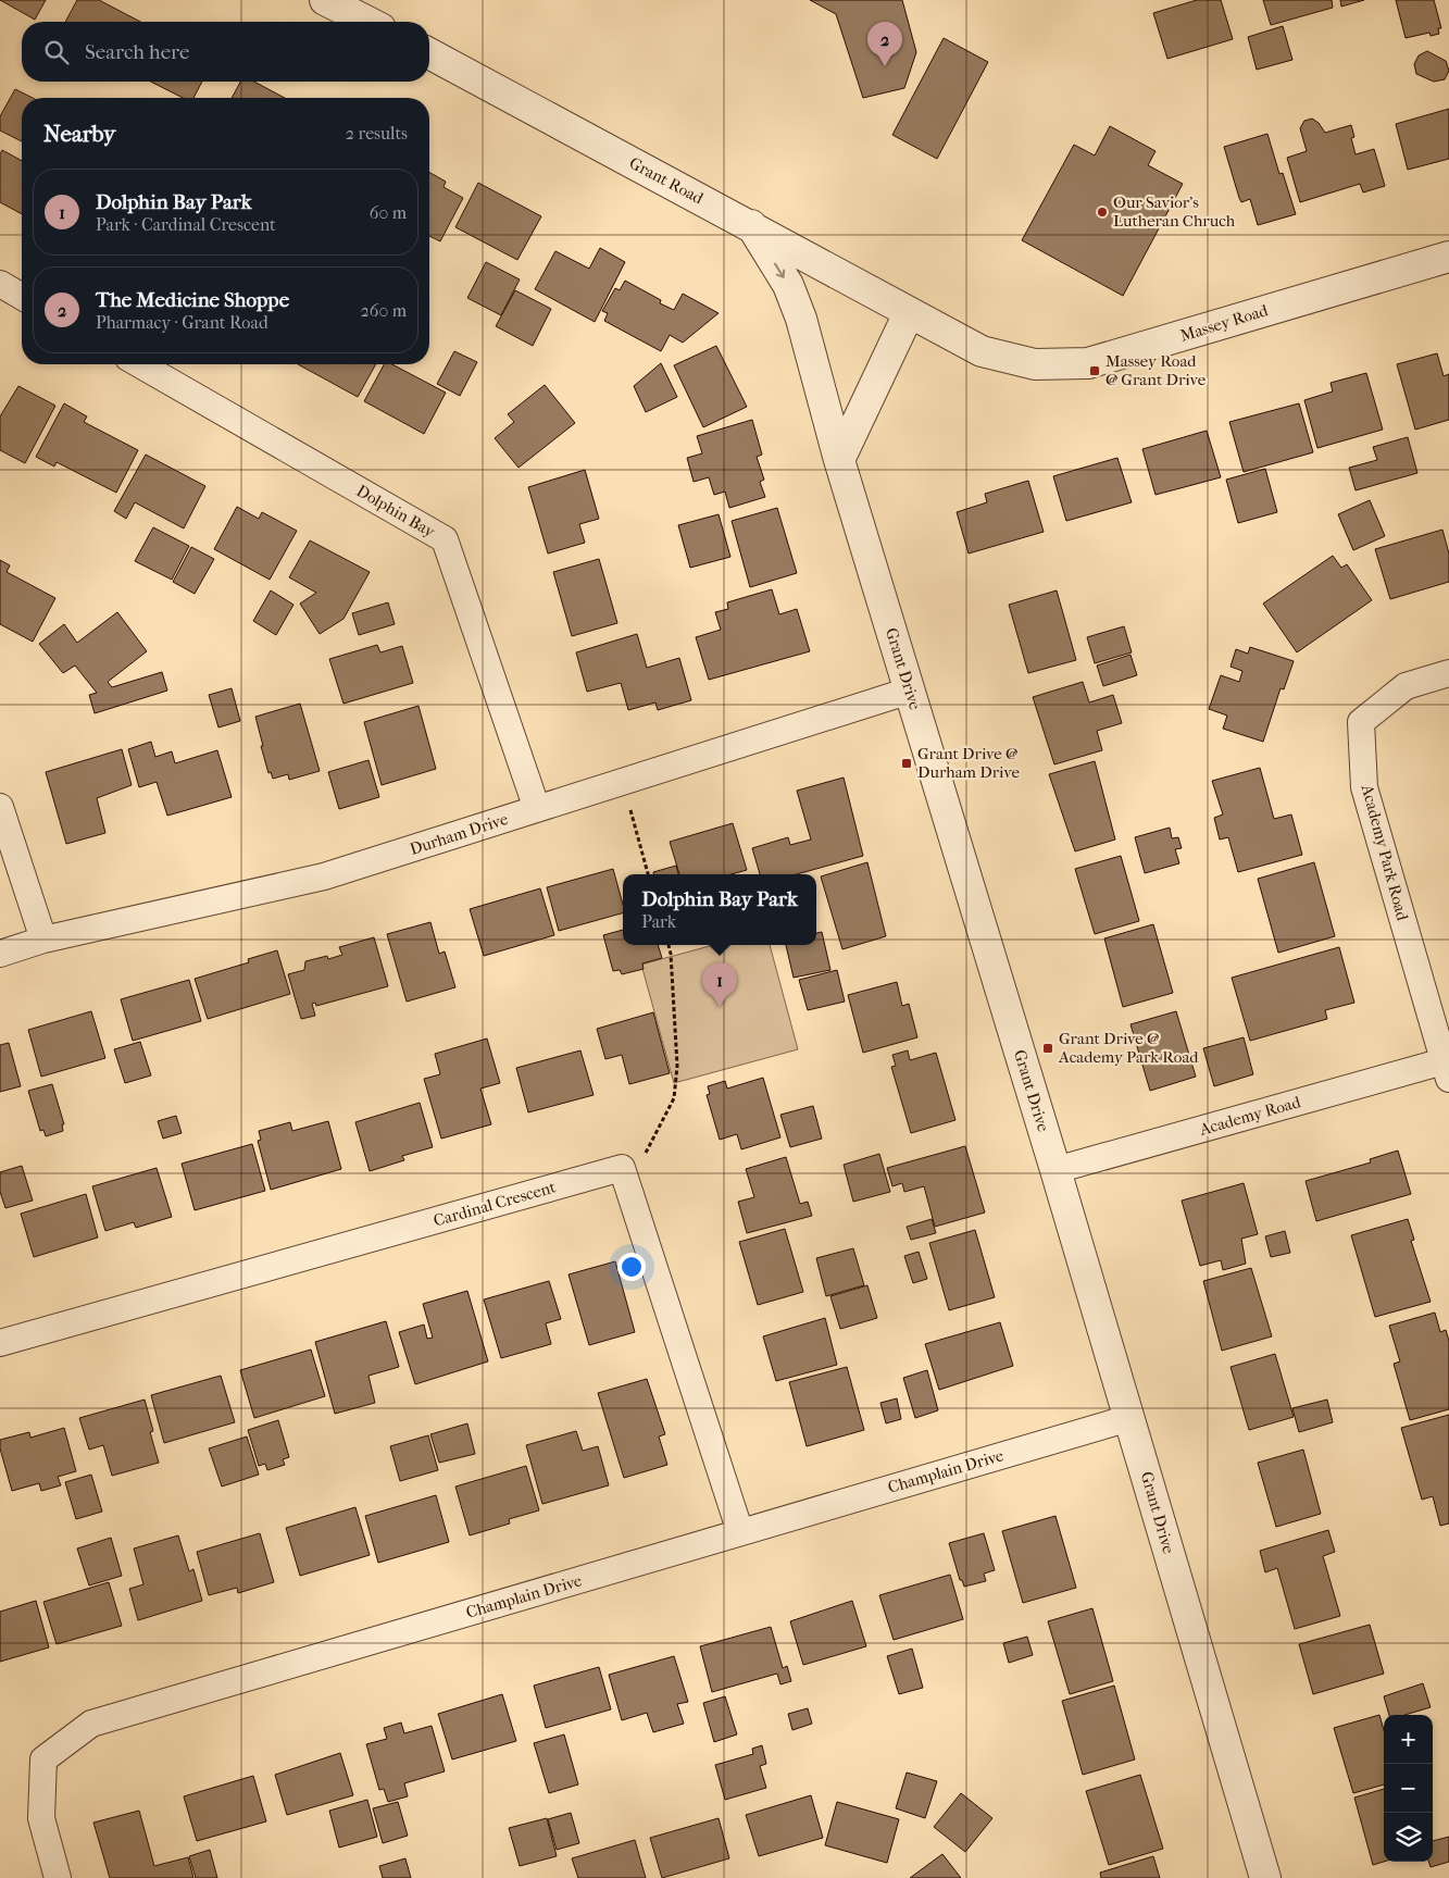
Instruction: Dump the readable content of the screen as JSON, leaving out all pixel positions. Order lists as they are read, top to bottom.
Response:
{
  "streets": {
    "street": [
      "Grant Road",
      "Massey Road",
      "Dolphin Bay",
      "Grant Drive",
      "Durham Drive",
      "Academy Park Road",
      "Academy Road",
      "Cardinal Crescent",
      "Champlain Drive"
    ]
  },
  "crossings": [
    ["Grant Road", "Massey Road"],
    ["Grant Road", "Grant Drive"],
    ["Dolphin Bay", "Durham Drive"],
    ["Grant Drive", "Durham Drive"],
    ["Grant Drive", "Academy Road"],
    ["Grant Drive", "Champlain Drive"],
    ["Academy Park Road", "Academy Road"],
    ["Cardinal Crescent", "Champlain Drive"]
  ],
  "places": {
    "other": ["Our Savior's Lutheran Chruch"],
    "transit": ["Massey Road @ Grant Drive", "Grant Drive @ Durham Drive", "Grant Drive @ Academy Park Road"]
  },
  "page": {
    "pins": ["2", "1"],
    "search": "Search here",
    "heading": ["Nearby", "2 results"],
    "list": [
      {
        "mark": "1",
        "name": "Dolphin Bay Park",
        "note": "Park · Cardinal Crescent",
        "value": "60 m"
      },
      {
        "mark": "2",
        "name": "The Medicine Shoppe",
        "note": "Pharmacy · Grant Road",
        "value": "260 m"
      }
    ],
    "popup": ["Dolphin Bay Park", "Park"],
    "map_buttons": ["+", "−"]
  }
}
